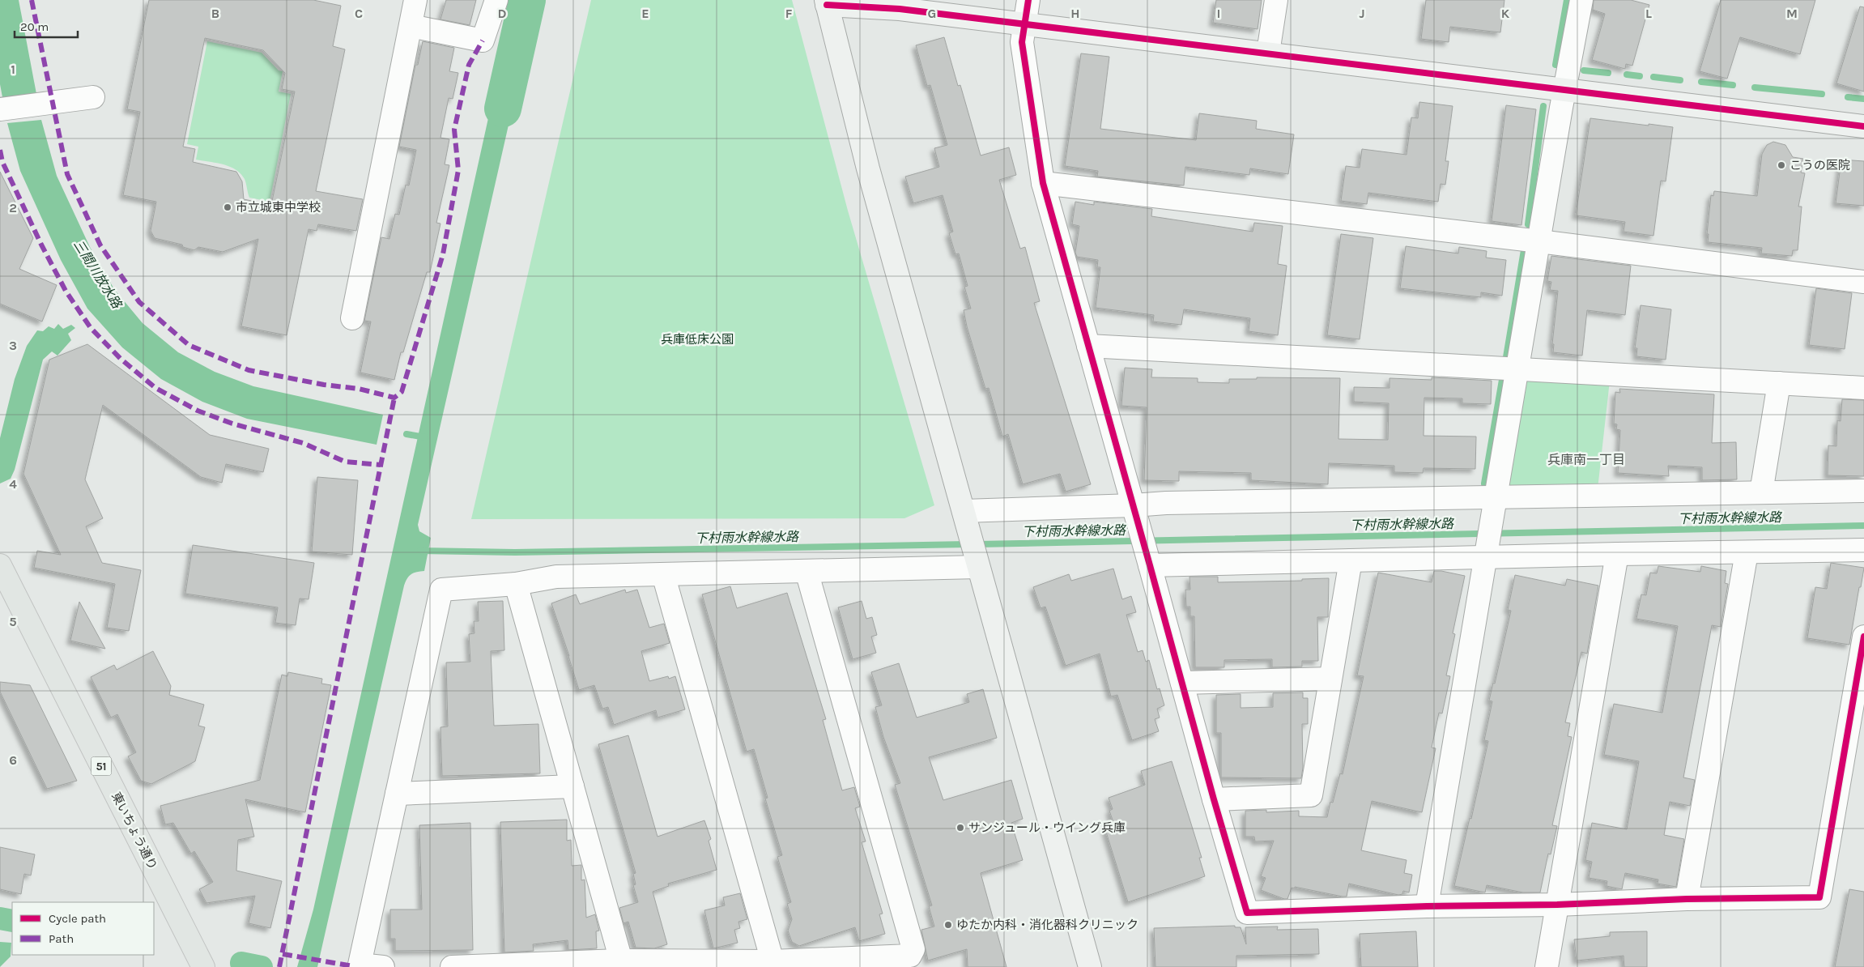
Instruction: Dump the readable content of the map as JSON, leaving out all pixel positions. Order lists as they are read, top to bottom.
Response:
{
  "streets": {
    "main road": ["51", "東いちょう通り"]
  },
  "districts": ["兵庫南一丁目"],
  "water": ["三間川放水路", "下村雨水幹線水路"],
  "parks": ["兵庫低床公園"],
  "places": [
    "こうの医院",
    "市立城東中学校",
    "サンジュール・ウイング兵庫",
    "ゆたか内科・消化器科クリニック"
  ],
  "legend": ["Cycle path", "Path"],
  "scale_bar": "20 m",
  "grid": {
    "columns": [
      "B",
      "C",
      "D",
      "E",
      "F",
      "G",
      "H",
      "I",
      "J",
      "K",
      "L",
      "M"
    ],
    "rows": [
      "1",
      "2",
      "3",
      "4",
      "5",
      "6"
    ]
  }
}
